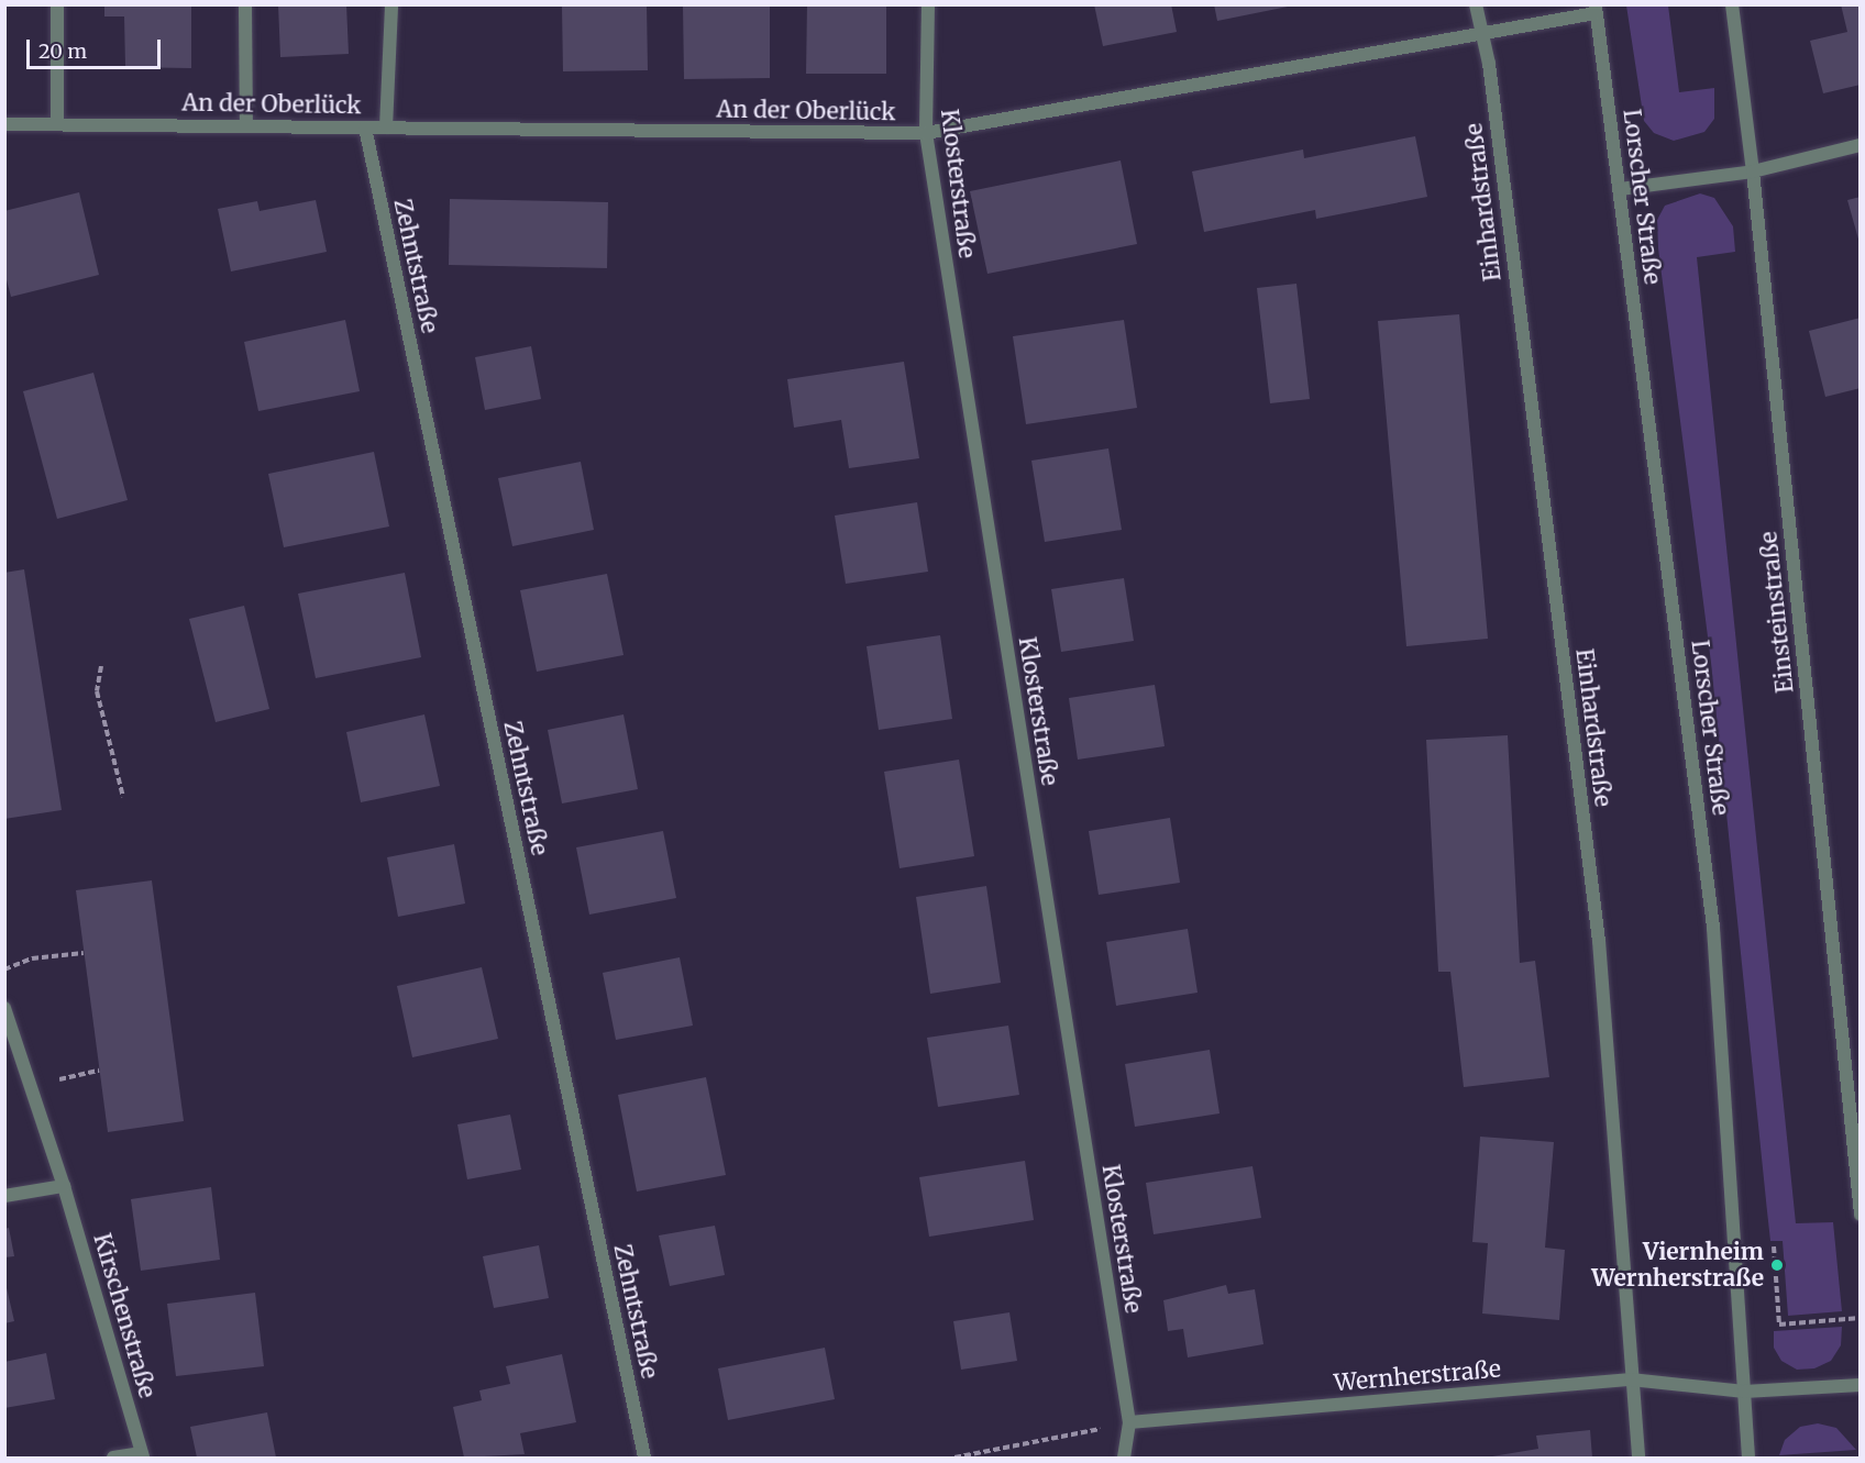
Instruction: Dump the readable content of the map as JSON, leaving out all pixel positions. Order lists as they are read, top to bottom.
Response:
{
  "streets": {
    "street": [
      "An der Oberlück",
      "Klosterstraße",
      "Lorscher Straße",
      "Einhardstraße",
      "Zehntstraße",
      "Einsteinstraße",
      "Kirschenstraße",
      "Wernherstraße"
    ]
  },
  "crossings": [
    ["An der Oberlück", "Klosterstraße"],
    ["An der Oberlück", "Lorscher Straße"],
    ["An der Oberlück", "Einhardstraße"],
    ["An der Oberlück", "Zehntstraße"],
    ["Klosterstraße", "Wernherstraße"],
    ["Lorscher Straße", "Wernherstraße"],
    ["Einhardstraße", "Wernherstraße"]
  ],
  "places": ["Viernheim Wernherstraße"],
  "scale_bar": "20 m"
}
